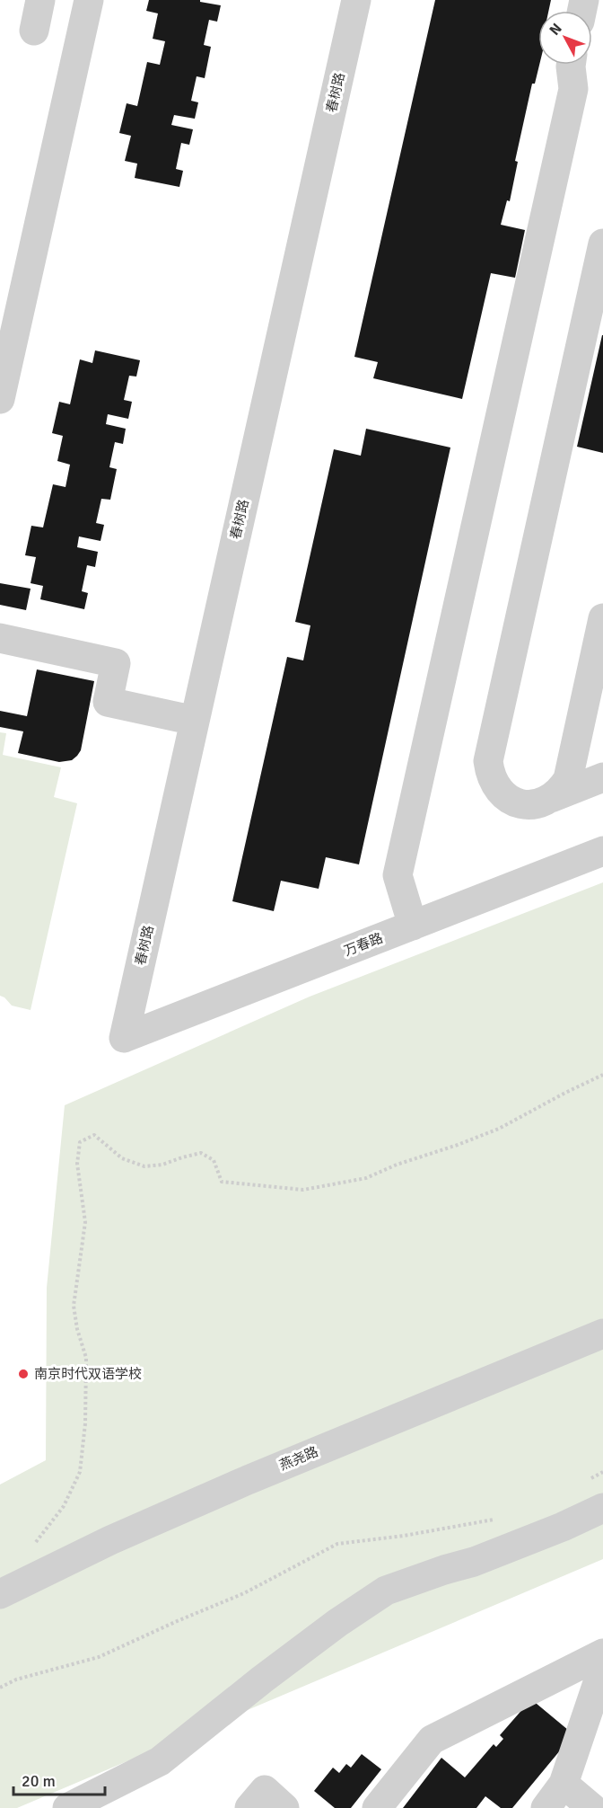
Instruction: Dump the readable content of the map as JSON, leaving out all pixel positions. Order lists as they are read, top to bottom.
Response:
{
  "streets": {
    "street": ["春树路", "万春路", "燕尧路"]
  },
  "crossings": [
    ["春树路", "万春路"]
  ],
  "places": ["南京时代双语学校"],
  "scale_bar": "20 m",
  "north": "top left"
}
